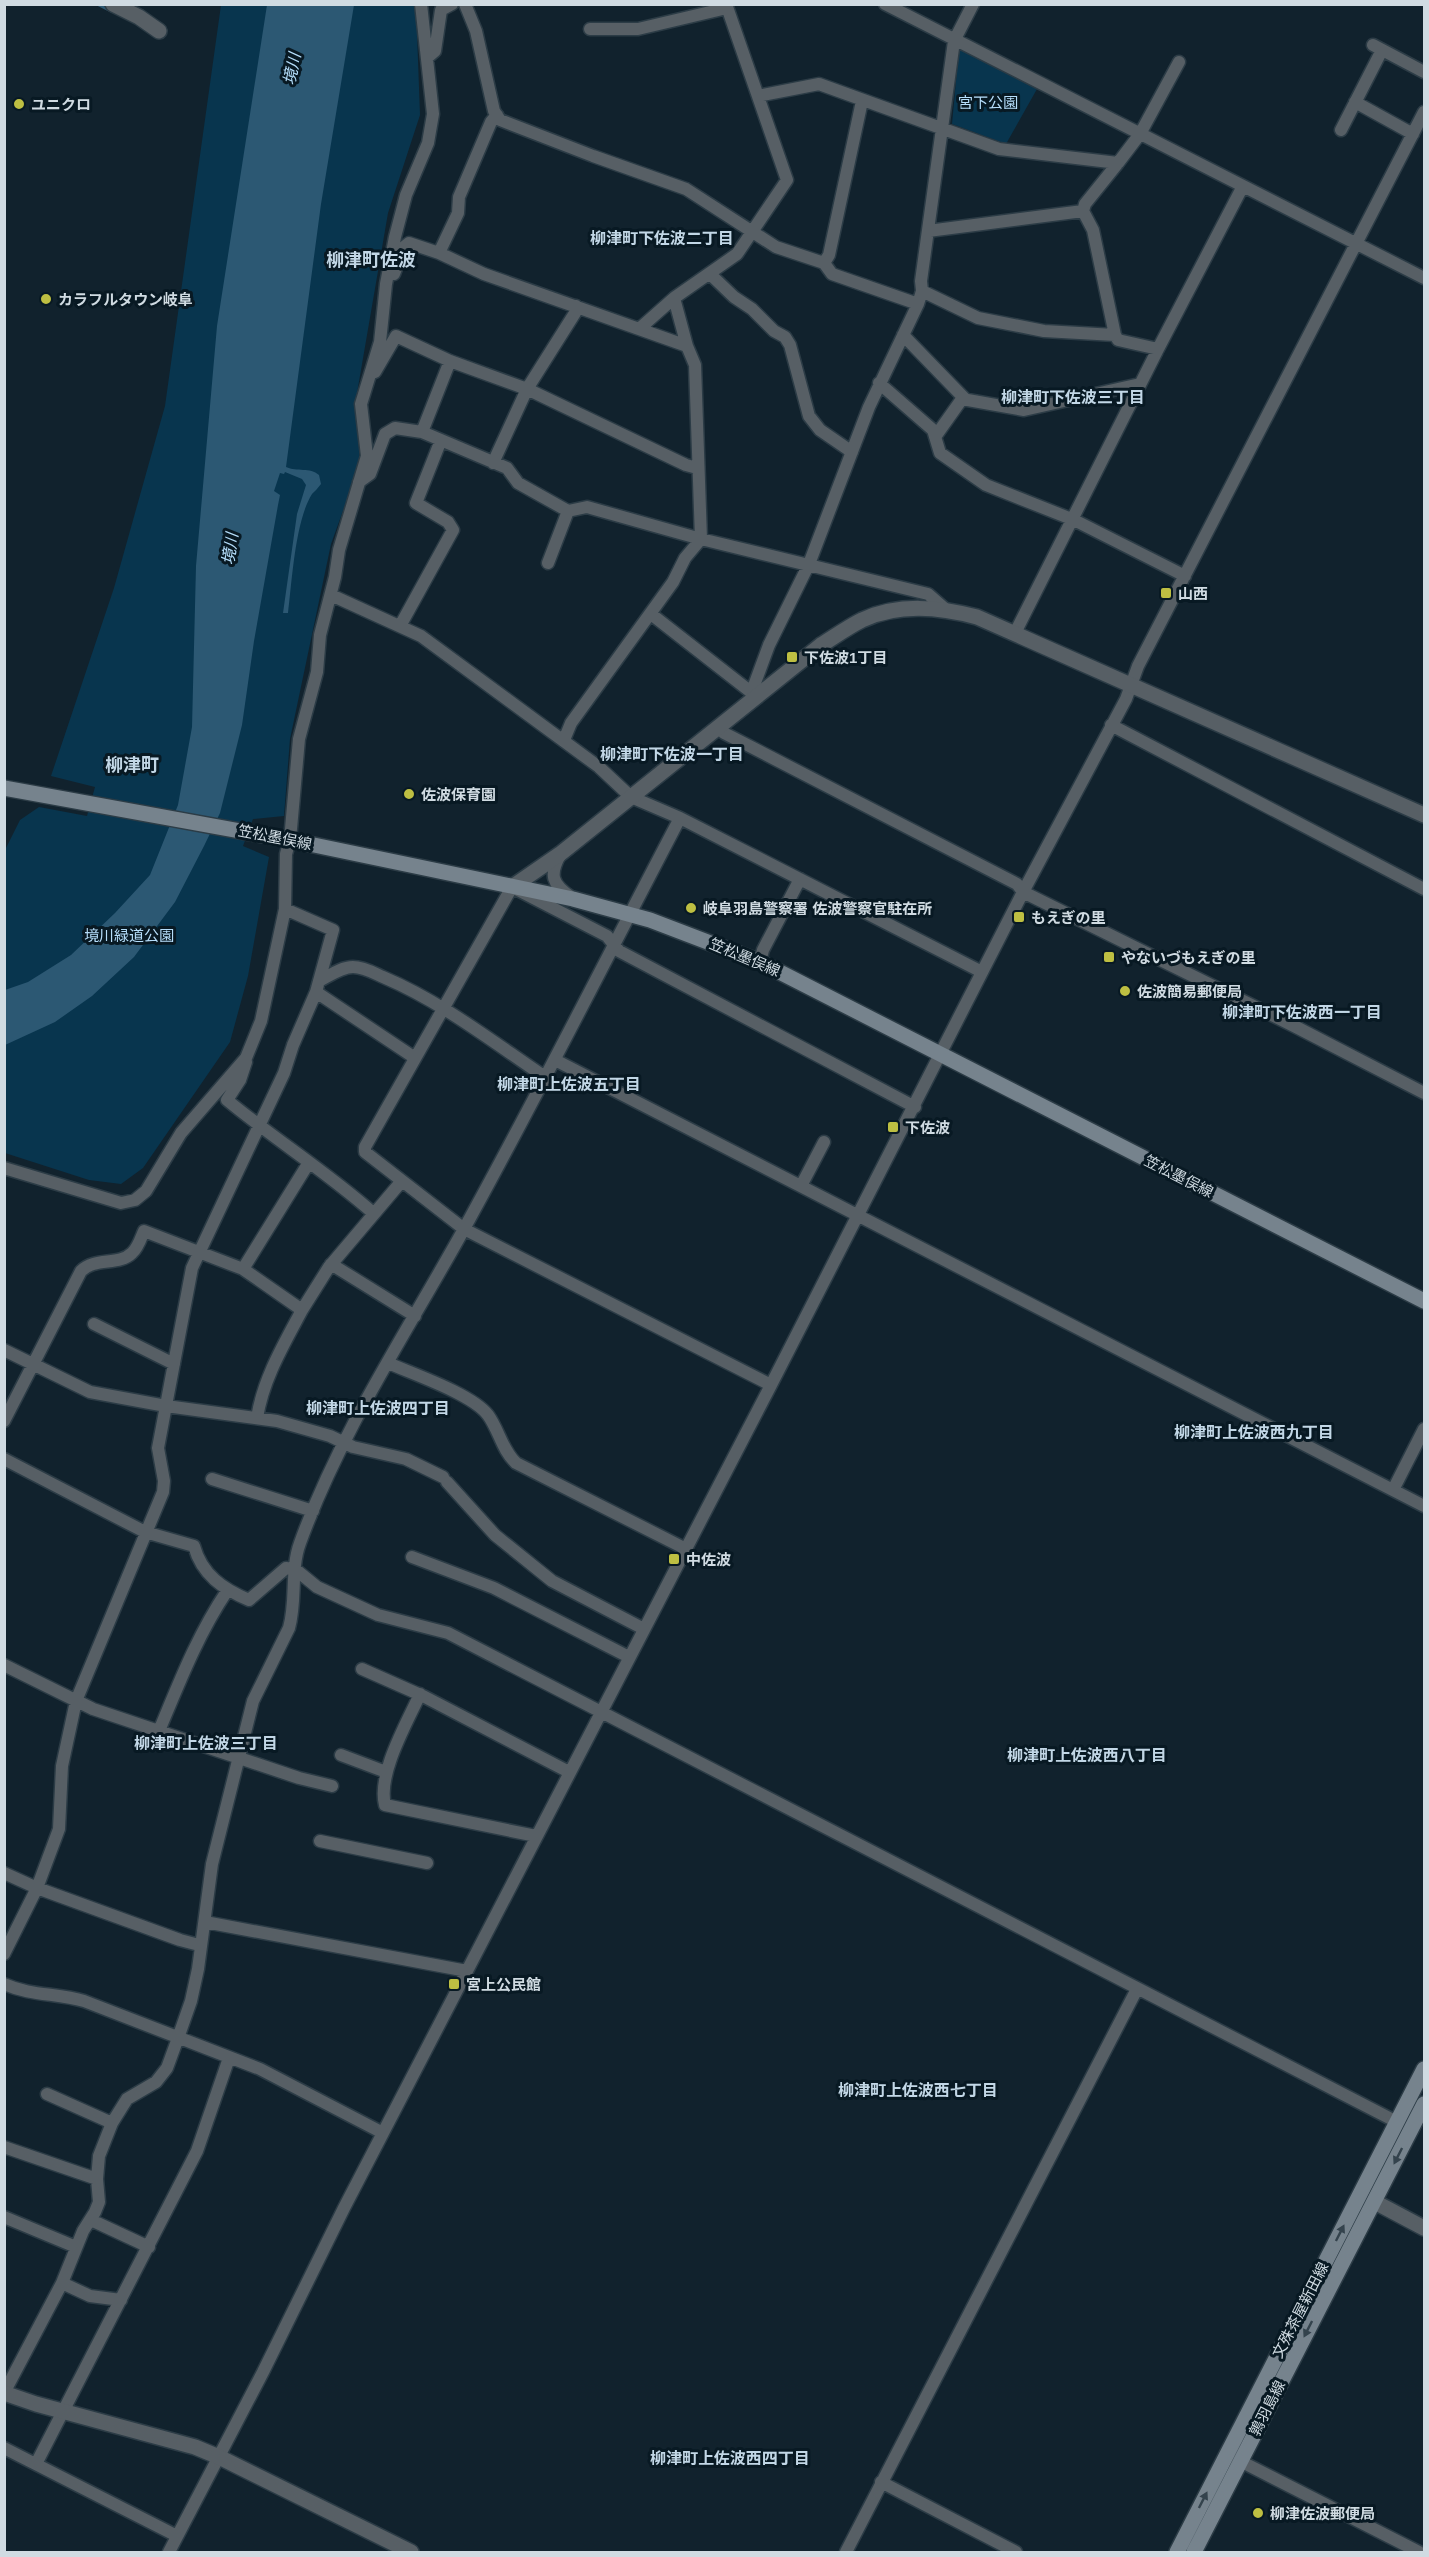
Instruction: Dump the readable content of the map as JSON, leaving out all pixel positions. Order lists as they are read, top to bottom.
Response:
{
  "streets": {
    "main road": ["笠松墨俣線", "文殊茶屋新田線", "鶉羽島線"]
  },
  "one_way": ["文殊茶屋新田線", "鶉羽島線"],
  "districts": [
    "柳津町下佐波二丁目",
    "柳津町佐波",
    "柳津町下佐波三丁目",
    "柳津町下佐波一丁目",
    "柳津町",
    "柳津町下佐波西一丁目",
    "柳津町上佐波五丁目",
    "柳津町上佐波四丁目",
    "柳津町上佐波西九丁目",
    "柳津町上佐波三丁目",
    "柳津町上佐波西八丁目",
    "柳津町上佐波西七丁目",
    "柳津町上佐波西四丁目"
  ],
  "water": ["境川"],
  "parks": ["宮下公園", "境川緑道公園"],
  "places": {
    "other": [
      "ユニクロ",
      "カラフルタウン岐阜",
      "佐波保育園",
      "岐阜羽島警察署 佐波警察官駐在所",
      "佐波簡易郵便局",
      "柳津佐波郵便局"
    ],
    "transit": [
      "山西",
      "下佐波1丁目",
      "もえぎの里",
      "やないづもえぎの里",
      "下佐波",
      "中佐波",
      "宮上公民館"
    ]
  }
}
